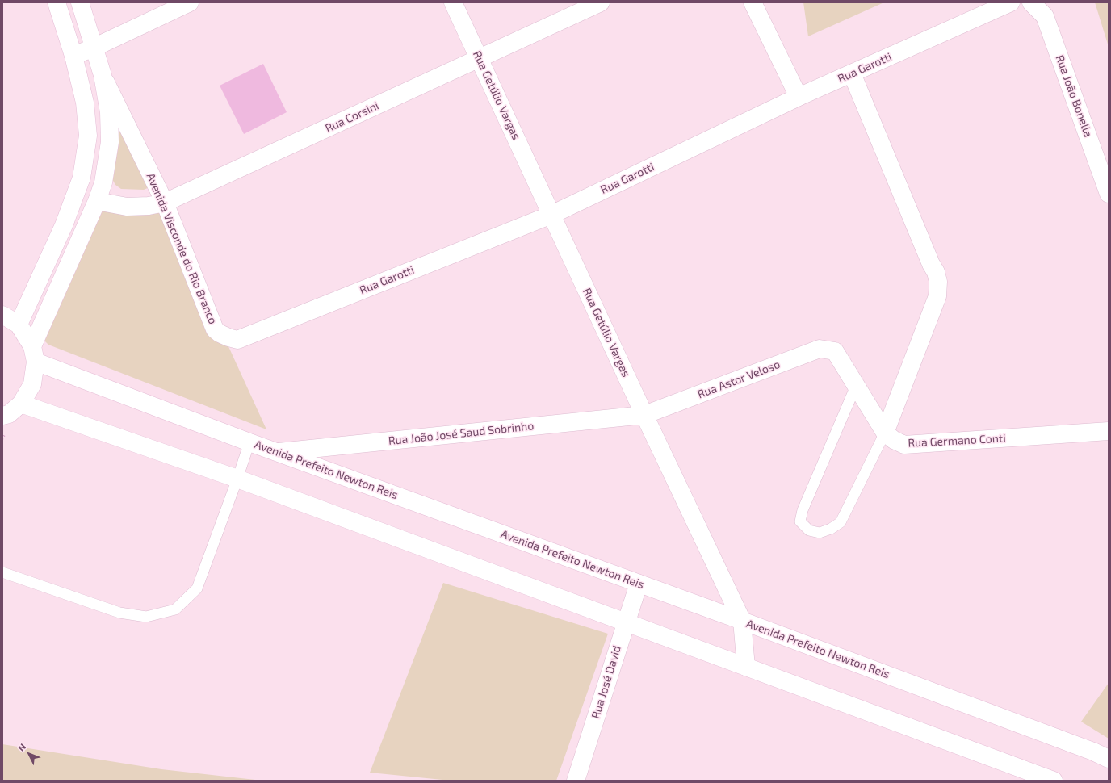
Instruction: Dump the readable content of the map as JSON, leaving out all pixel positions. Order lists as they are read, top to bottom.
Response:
{
  "streets": {
    "street": [
      "Rua Garotti",
      "Rua Getúlio Vargas",
      "Rua João Bonella",
      "Rua Corsini",
      "Avenida Visconde do Rio Branco",
      "Rua Astor Veloso",
      "Rua João José Saud Sobrinho",
      "Rua Germano Conti",
      "Avenida Prefeito Newton Reis",
      "Rua José David"
    ]
  },
  "crossings": [
    ["Rua Garotti", "Rua Getúlio Vargas"],
    ["Rua Garotti", "Avenida Visconde do Rio Branco"],
    ["Rua Getúlio Vargas", "Rua Corsini"],
    ["Rua Getúlio Vargas", "Rua Astor Veloso"],
    ["Rua Getúlio Vargas", "Rua João José Saud Sobrinho"],
    ["Rua Getúlio Vargas", "Avenida Prefeito Newton Reis"],
    ["Rua Corsini", "Avenida Visconde do Rio Branco"],
    ["Avenida Visconde do Rio Branco", "Avenida Prefeito Newton Reis"],
    ["Rua Astor Veloso", "Rua João José Saud Sobrinho"],
    ["Rua Astor Veloso", "Rua Germano Conti"],
    ["Rua João José Saud Sobrinho", "Avenida Prefeito Newton Reis"],
    ["Avenida Prefeito Newton Reis", "Rua José David"]
  ],
  "north": "top left"
}
